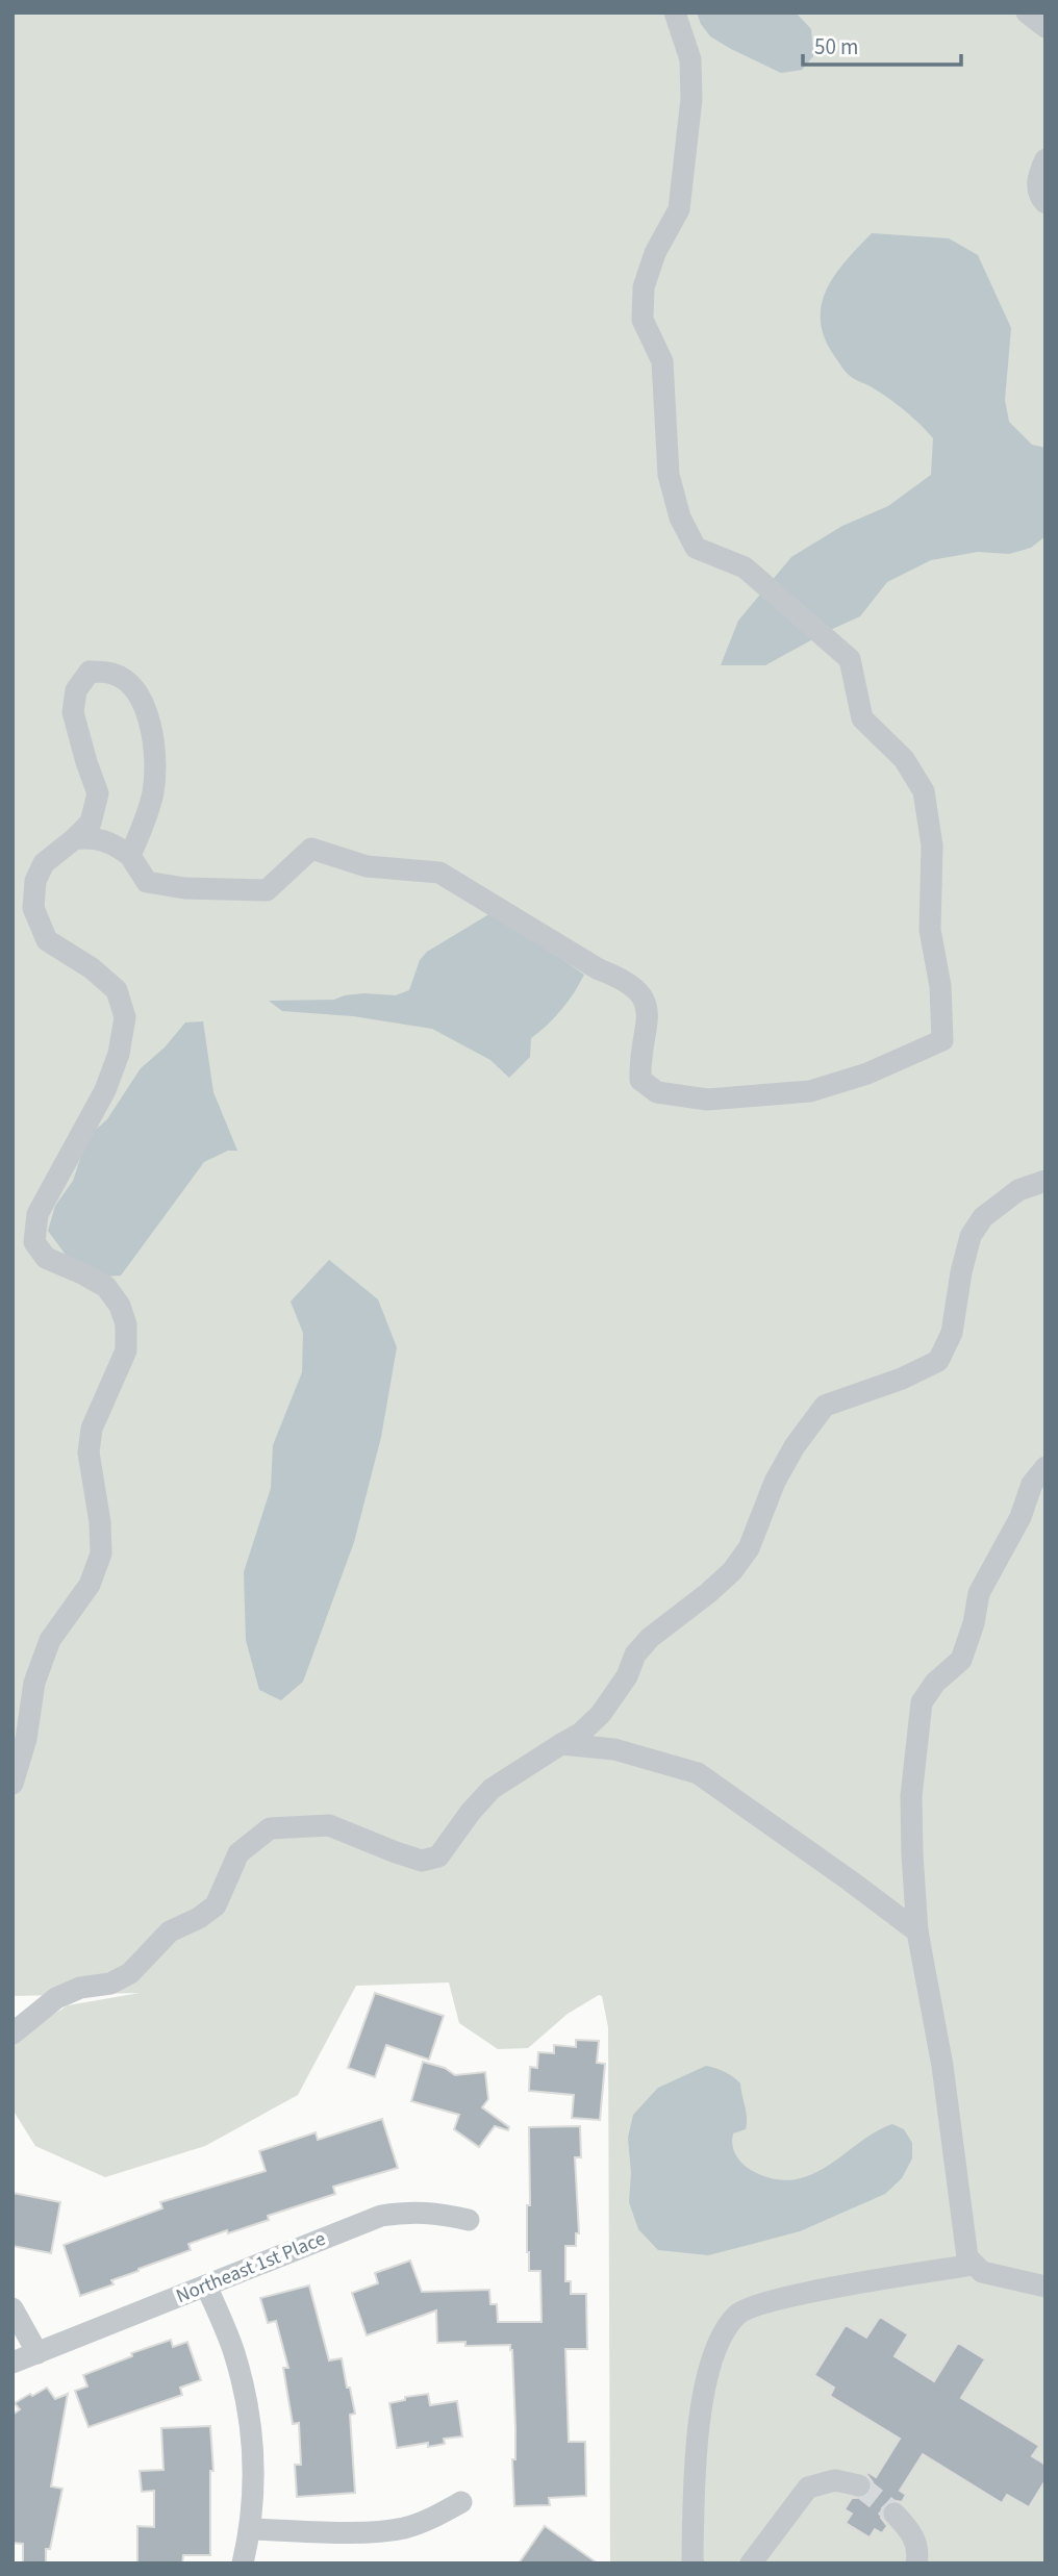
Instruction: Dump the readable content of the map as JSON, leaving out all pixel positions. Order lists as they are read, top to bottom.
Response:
{
  "streets": {
    "street": ["Northeast 1st Place"]
  },
  "scale_bar": "50 m"
}
